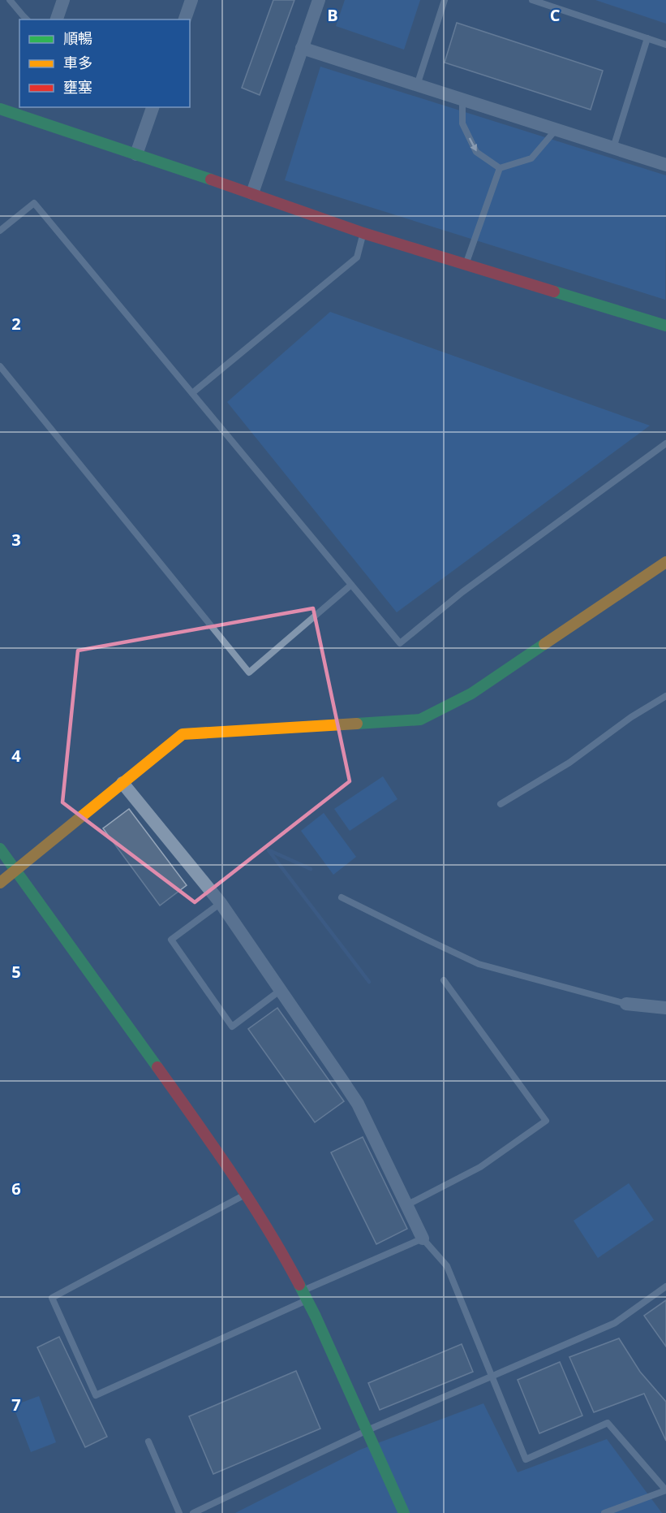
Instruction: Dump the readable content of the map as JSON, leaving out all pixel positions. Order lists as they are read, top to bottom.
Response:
{
  "legend": ["順暢", "車多", "壅塞"],
  "grid": {
    "columns": ["B", "C"],
    "rows": [
      "2",
      "3",
      "4",
      "5",
      "6",
      "7"
    ]
  }
}
